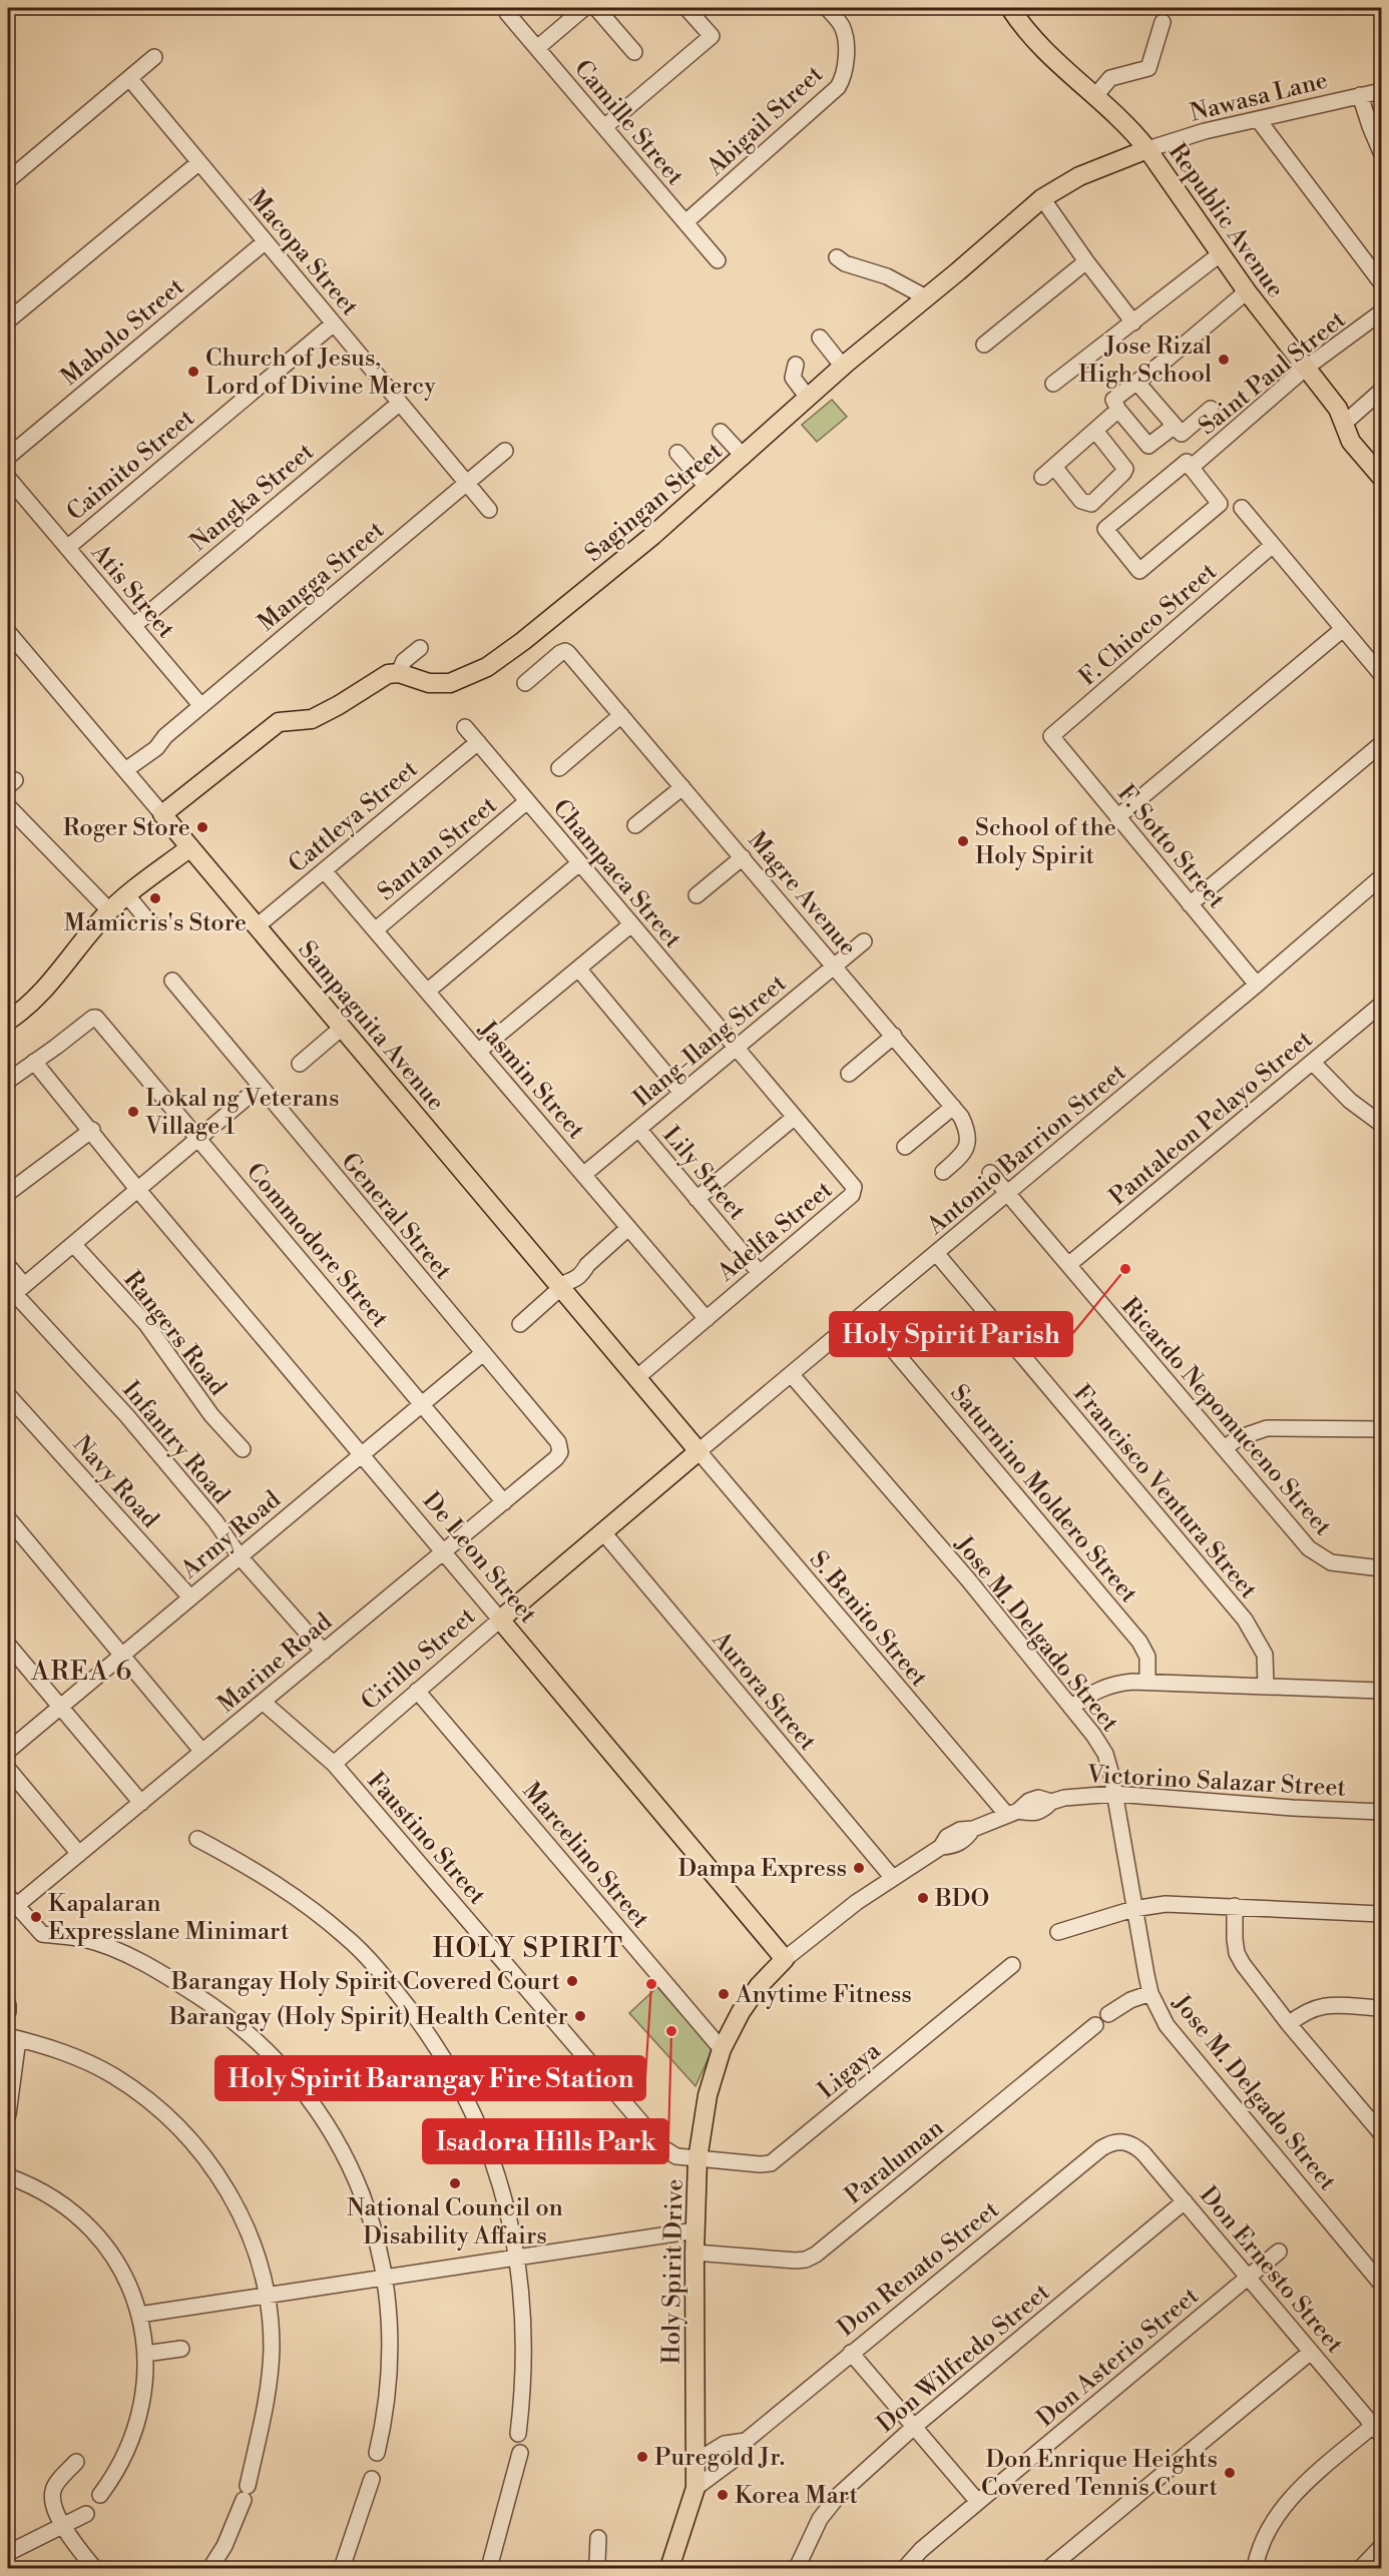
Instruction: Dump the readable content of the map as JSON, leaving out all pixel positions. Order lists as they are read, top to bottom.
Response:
{
  "streets": {
    "main road": [
      "Republic Avenue",
      "Sagingan Street",
      "Sampaguita Avenue",
      "De Leon Street",
      "Cirillo Street",
      "Holy Spirit Drive"
    ],
    "street": [
      "Nawasa Lane",
      "Abigail Street",
      "Camille Street",
      "Macopa Street",
      "Mabolo Street",
      "Saint Paul Street",
      "Caimito Street",
      "Nangka Street",
      "Mangga Street",
      "Atis Street",
      "F. Chioco Street",
      "Cattleya Street",
      "F. Sotto Street",
      "Santan Street",
      "Champaca Street",
      "Magre Avenue",
      "Ilang-Ilang Street",
      "Jasmin Street",
      "Pantaleon Pelayo Street",
      "Antonio Barrion Street",
      "Lily Street",
      "General Street",
      "Adelfa Street",
      "Commodore Street",
      "Rangers Road",
      "Ricardo Nepomuceno Street",
      "Infantry Road",
      "Navy Road",
      "Francisco Ventura Street",
      "Saturnino Moldero Street",
      "Army Road",
      "S. Benito Street",
      "Jose M. Delgado Street",
      "Marine Road",
      "Aurora Street",
      "Victorino Salazar Street",
      "Faustino Street",
      "Marcelino Street",
      "Ligaya",
      "Paraluman",
      "Don Renato Street",
      "Don Ernesto Street",
      "Don Asterio Street",
      "Don Wilfredo Street"
    ]
  },
  "crossings": [
    ["Nawasa Lane", "Republic Avenue"],
    ["Nawasa Lane", "Sagingan Street"],
    ["Abigail Street", "Camille Street"],
    ["Republic Avenue", "Saint Paul Street"],
    ["Republic Avenue", "Sagingan Street"],
    ["Macopa Street", "Mabolo Street"],
    ["Macopa Street", "Caimito Street"],
    ["Macopa Street", "Nangka Street"],
    ["Macopa Street", "Mangga Street"],
    ["Caimito Street", "Atis Street"],
    ["Nangka Street", "Atis Street"],
    ["Mangga Street", "Atis Street"],
    ["Mangga Street", "Sampaguita Avenue"],
    ["F. Chioco Street", "F. Sotto Street"],
    ["Cattleya Street", "Champaca Street"],
    ["Cattleya Street", "Sampaguita Avenue"],
    ["Cattleya Street", "Jasmin Street"],
    ["F. Sotto Street", "Antonio Barrion Street"],
    ["Santan Street", "Champaca Street"],
    ["Santan Street", "Jasmin Street"],
    ["Champaca Street", "Ilang-Ilang Street"],
    ["Champaca Street", "Adelfa Street"],
    ["Magre Avenue", "Ilang-Ilang Street"],
    ["Sampaguita Avenue", "Antonio Barrion Street"],
    ["Sampaguita Avenue", "Adelfa Street"],
    ["Sampaguita Avenue", "S. Benito Street"],
    ["Sampaguita Avenue", "Cirillo Street"],
    ["Ilang-Ilang Street", "Jasmin Street"],
    ["Ilang-Ilang Street", "Lily Street"],
    ["Ilang-Ilang Street", "Adelfa Street"],
    ["Jasmin Street", "Adelfa Street"],
    ["Pantaleon Pelayo Street", "Ricardo Nepomuceno Street"],
    ["Antonio Barrion Street", "Ricardo Nepomuceno Street"],
    ["Antonio Barrion Street", "Francisco Ventura Street"],
    ["Antonio Barrion Street", "Saturnino Moldero Street"],
    ["Antonio Barrion Street", "S. Benito Street"],
    ["Antonio Barrion Street", "Jose M. Delgado Street"],
    ["Antonio Barrion Street", "Cirillo Street"],
    ["Lily Street", "Adelfa Street"],
    ["General Street", "Army Road"],
    ["General Street", "Marine Road"],
    ["Commodore Street", "Army Road"],
    ["Commodore Street", "De Leon Street"],
    ["Commodore Street", "Marine Road"],
    ["Infantry Road", "Army Road"],
    ["Infantry Road", "Marine Road"],
    ["Navy Road", "Army Road"],
    ["Army Road", "De Leon Street"],
    ["De Leon Street", "Cirillo Street"],
    ["De Leon Street", "Marine Road"],
    ["De Leon Street", "Victorino Salazar Street"],
    ["De Leon Street", "Holy Spirit Drive"],
    ["S. Benito Street", "Cirillo Street"],
    ["S. Benito Street", "Victorino Salazar Street"],
    ["Jose M. Delgado Street", "Victorino Salazar Street"],
    ["Cirillo Street", "Aurora Street"],
    ["Cirillo Street", "Faustino Street"],
    ["Cirillo Street", "Marcelino Street"],
    ["Marine Road", "Faustino Street"],
    ["Aurora Street", "Victorino Salazar Street"],
    ["Victorino Salazar Street", "Holy Spirit Drive"],
    ["Faustino Street", "Ligaya"],
    ["Faustino Street", "Holy Spirit Drive"],
    ["Marcelino Street", "Holy Spirit Drive"],
    ["Ligaya", "Holy Spirit Drive"],
    ["Paraluman", "Holy Spirit Drive"],
    ["Don Renato Street", "Don Ernesto Street"],
    ["Don Renato Street", "Holy Spirit Drive"],
    ["Don Ernesto Street", "Don Asterio Street"],
    ["Don Ernesto Street", "Don Wilfredo Street"]
  ],
  "districts": ["AREA 6", "HOLY SPIRIT"],
  "places": [
    "Jose Rizal High School",
    "Church of Jesus, Lord of Divine Mercy",
    "Roger Store",
    "School of the Holy Spirit",
    "Mamicris's Store",
    "Lokal ng Veterans Village 1",
    "Holy Spirit Parish",
    "Dampa Express",
    "BDO",
    "Kapalaran Expresslane Minimart",
    "Barangay Holy Spirit Covered Court",
    "Holy Spirit Barangay Fire Station",
    "Anytime Fitness",
    "Barangay (Holy Spirit) Health Center",
    "Isadora Hills Park",
    "National Council on Disability Affairs",
    "Puregold Jr.",
    "Don Enrique Heights Covered Tennis Court",
    "Korea Mart"
  ]
}
